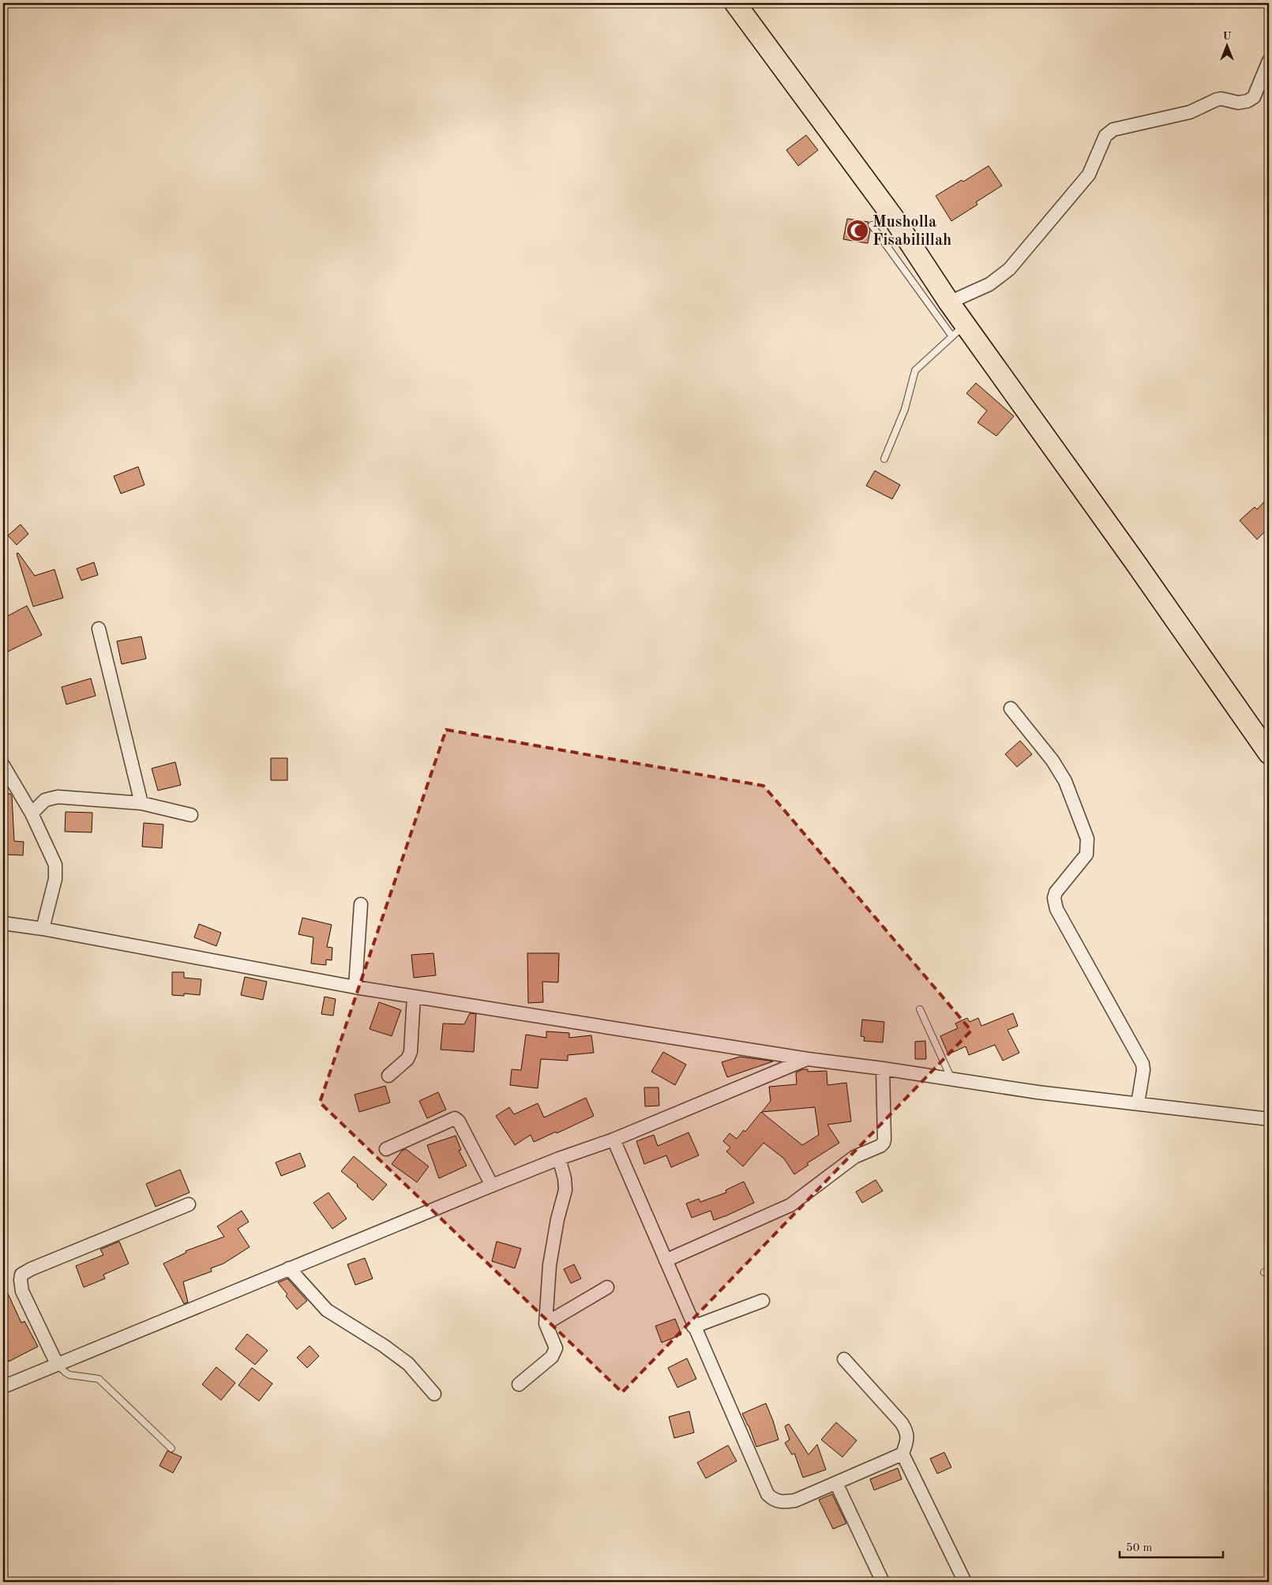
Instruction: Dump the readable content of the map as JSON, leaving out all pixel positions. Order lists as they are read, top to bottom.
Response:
{
  "places": {
    "mosque": ["Musholla Fisabilillah"]
  },
  "scale_bar": "50 m",
  "north": "top"
}
